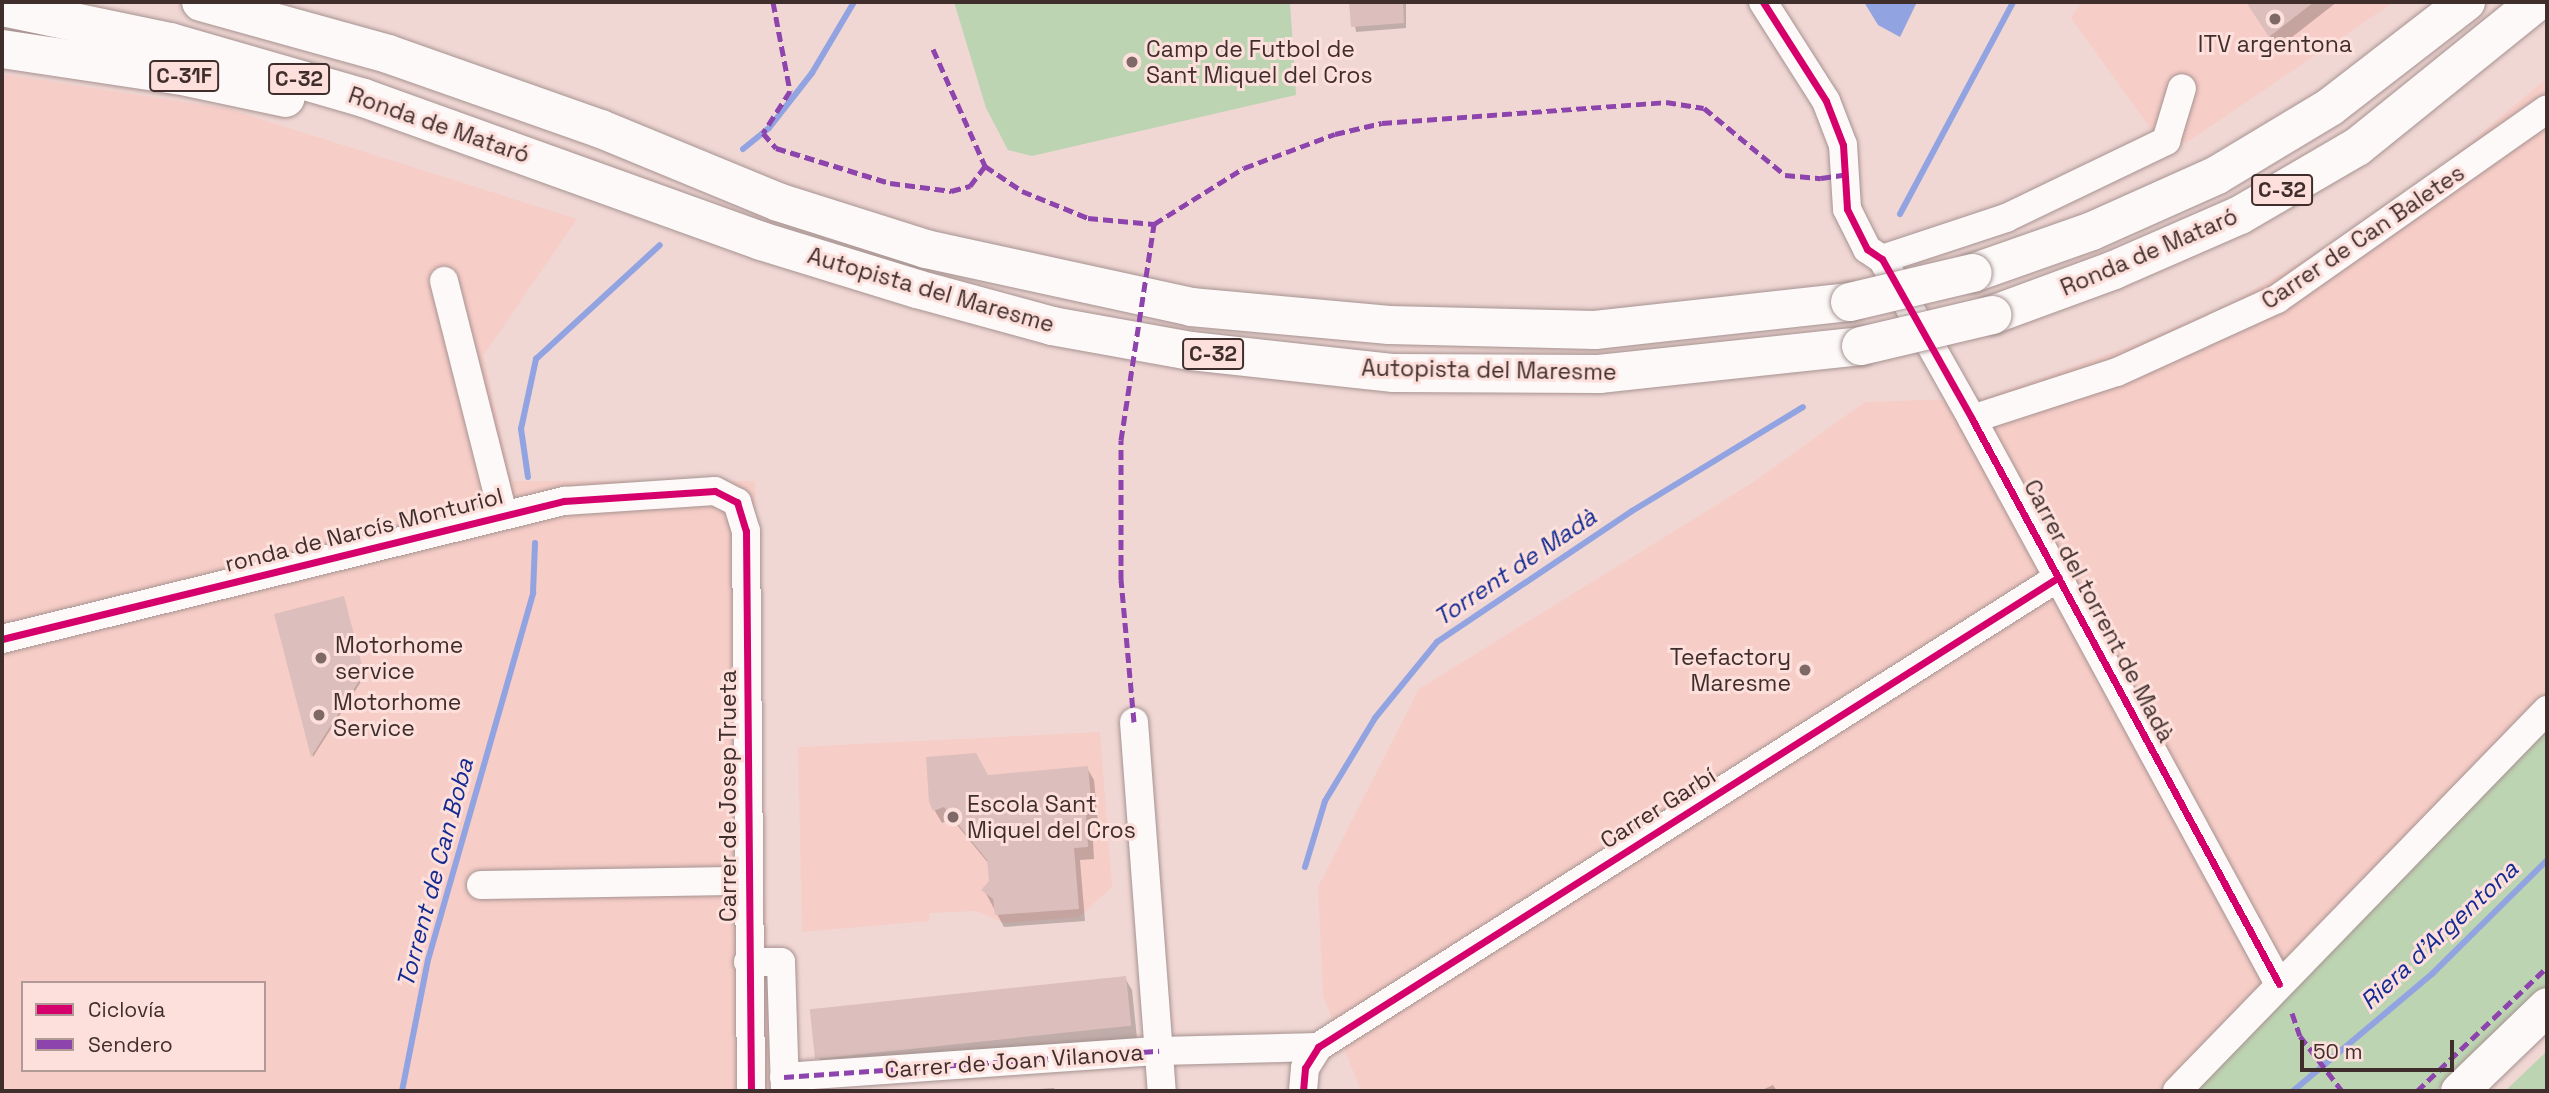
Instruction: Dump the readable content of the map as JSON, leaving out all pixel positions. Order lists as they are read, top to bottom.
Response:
{
  "streets": {
    "highway": [
      "C-31F",
      "C-32",
      "Ronda de Mataró",
      "Autopista del Maresme"
    ],
    "street": [
      "Carrer de Can Baletes",
      "ronda de Narcís Monturiol",
      "Carrer del torrent de Madà",
      "Carrer de Josep Trueta",
      "Carrer Garbí",
      "Carrer de Joan Vilanova"
    ]
  },
  "crossings": [
    ["C-31F", "Ronda de Mataró"],
    ["C-32", "Autopista del Maresme"],
    ["Ronda de Mataró", "Autopista del Maresme"],
    ["Carrer de Can Baletes", "Carrer del torrent de Madà"],
    ["ronda de Narcís Monturiol", "Carrer de Josep Trueta"],
    ["Carrer del torrent de Madà", "Carrer Garbí"],
    ["Carrer Garbí", "Carrer de Joan Vilanova"]
  ],
  "water": ["Torrent de Madà", "Torrent de Can Boba", "Riera d'Argentona"],
  "places": [
    "ITV argentona",
    "Camp de Futbol de Sant Miquel del Cros",
    "Motorhome service",
    "Teefactory Maresme",
    "Motorhome Service",
    "Escola Sant Miquel del Cros"
  ],
  "legend": ["Ciclovía", "Sendero"],
  "scale_bar": "50 m"
}
